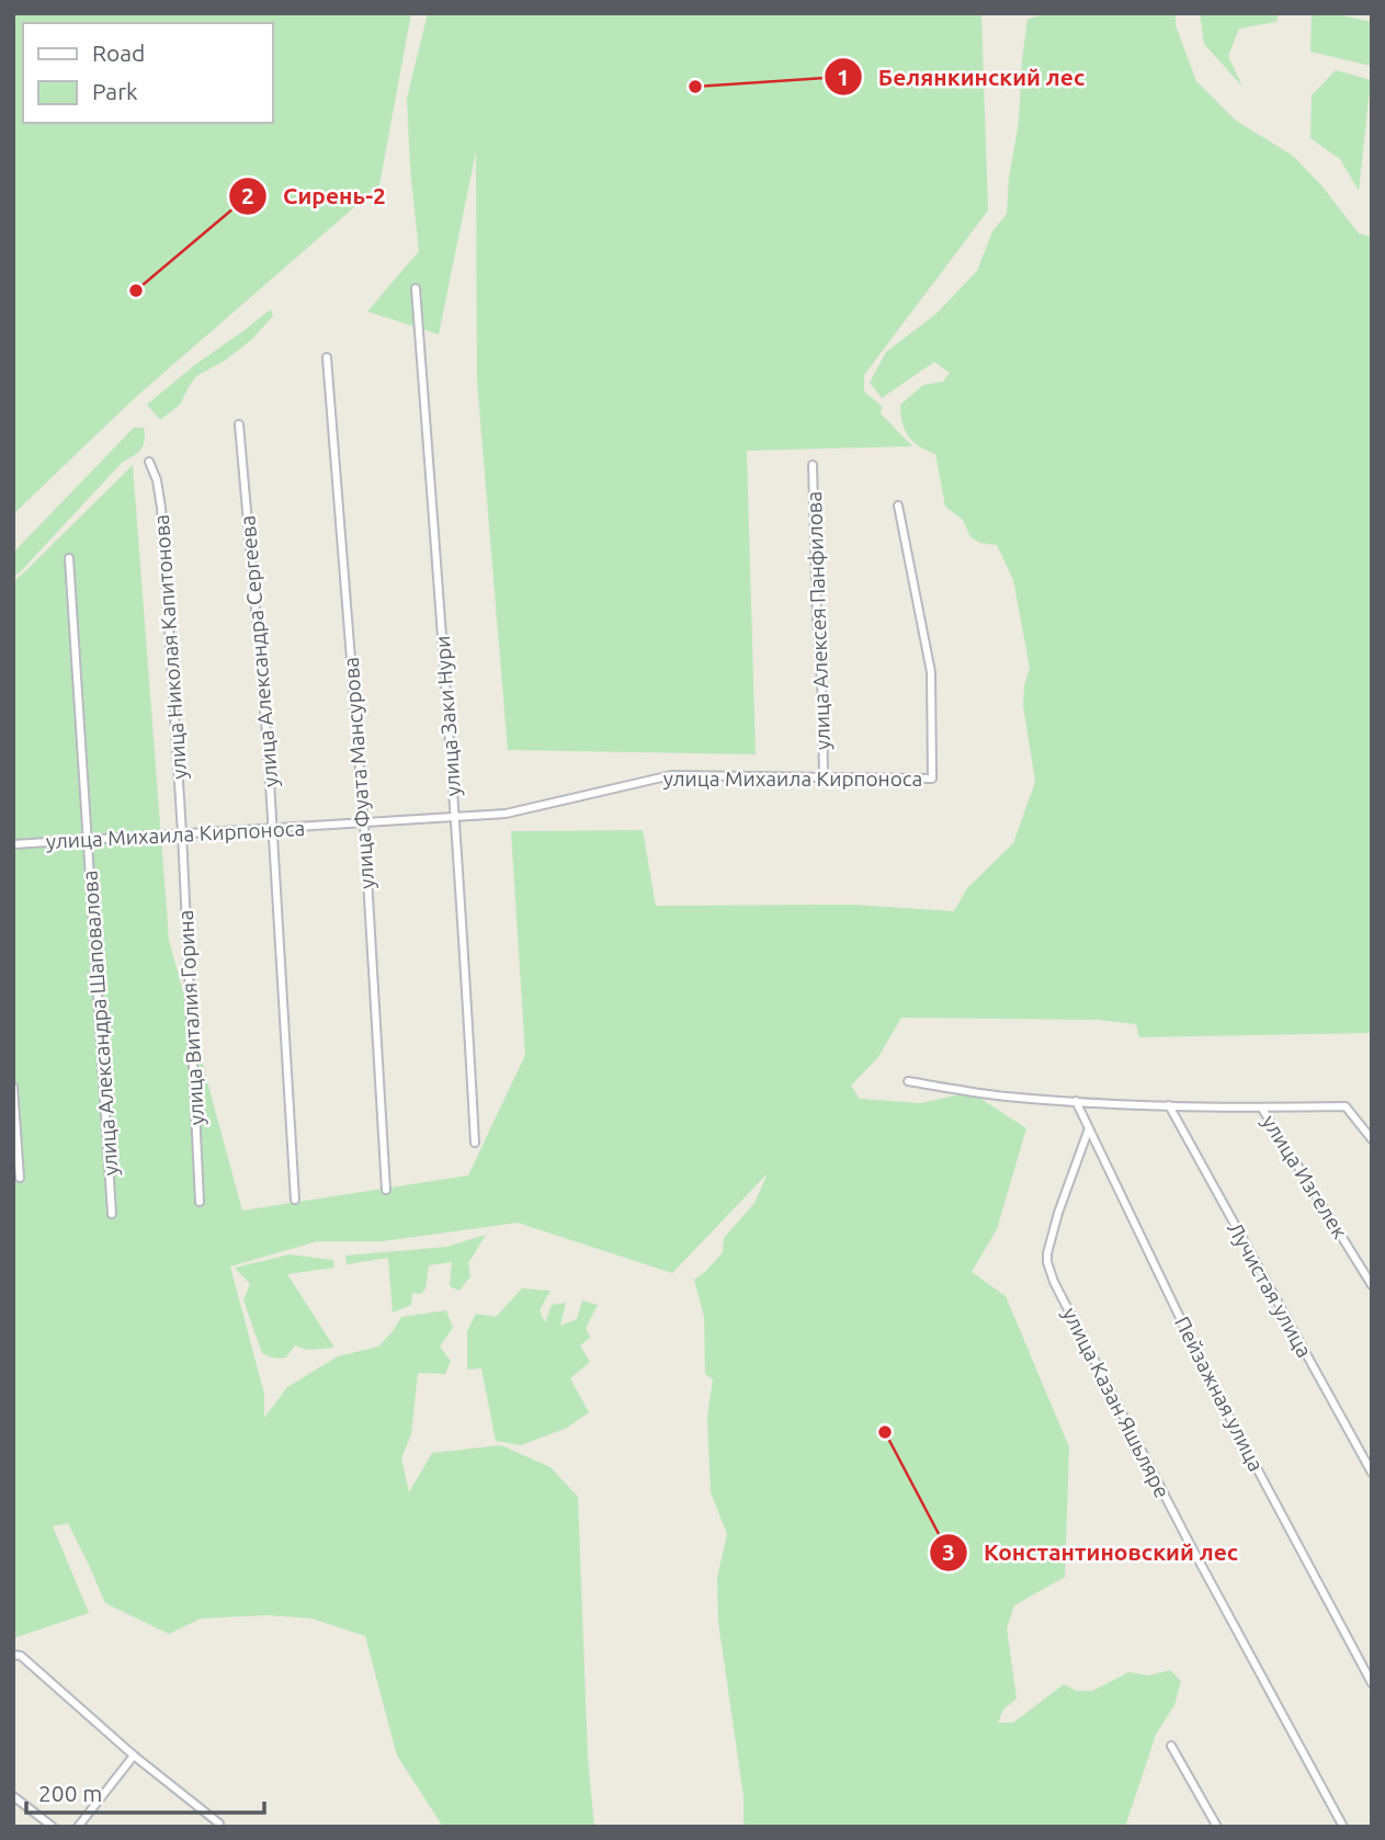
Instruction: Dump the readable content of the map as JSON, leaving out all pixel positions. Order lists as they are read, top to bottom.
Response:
{
  "streets": {
    "street": [
      "улица Алексея Панфилова",
      "улица Николая Капитонова",
      "улица Александра Сергеева",
      "улица Заки Нури",
      "улица Фуата Мансурова",
      "улица Михаила Кирпоноса",
      "улица Виталия Горина",
      "улица Александра Шаповалова",
      "улица Изгелек",
      "Лучистая улица",
      "Пейзажная улица",
      "улица Казан Яшьляре"
    ]
  },
  "crossings": [
    ["улица Алексея Панфилова", "улица Михаила Кирпоноса"],
    ["улица Николая Капитонова", "улица Михаила Кирпоноса"],
    ["улица Николая Капитонова", "улица Виталия Горина"],
    ["улица Александра Сергеева", "улица Михаила Кирпоноса"],
    ["улица Заки Нури", "улица Михаила Кирпоноса"],
    ["улица Фуата Мансурова", "улица Михаила Кирпоноса"],
    ["улица Михаила Кирпоноса", "улица Виталия Горина"],
    ["улица Михаила Кирпоноса", "улица Александра Шаповалова"],
    ["Пейзажная улица", "улица Казан Яшьляре"]
  ],
  "places": ["Белянкинский лес", "Сирень-2", "Константиновский лес"],
  "legend": ["Road", "Park"],
  "scale_bar": "200 m"
}
